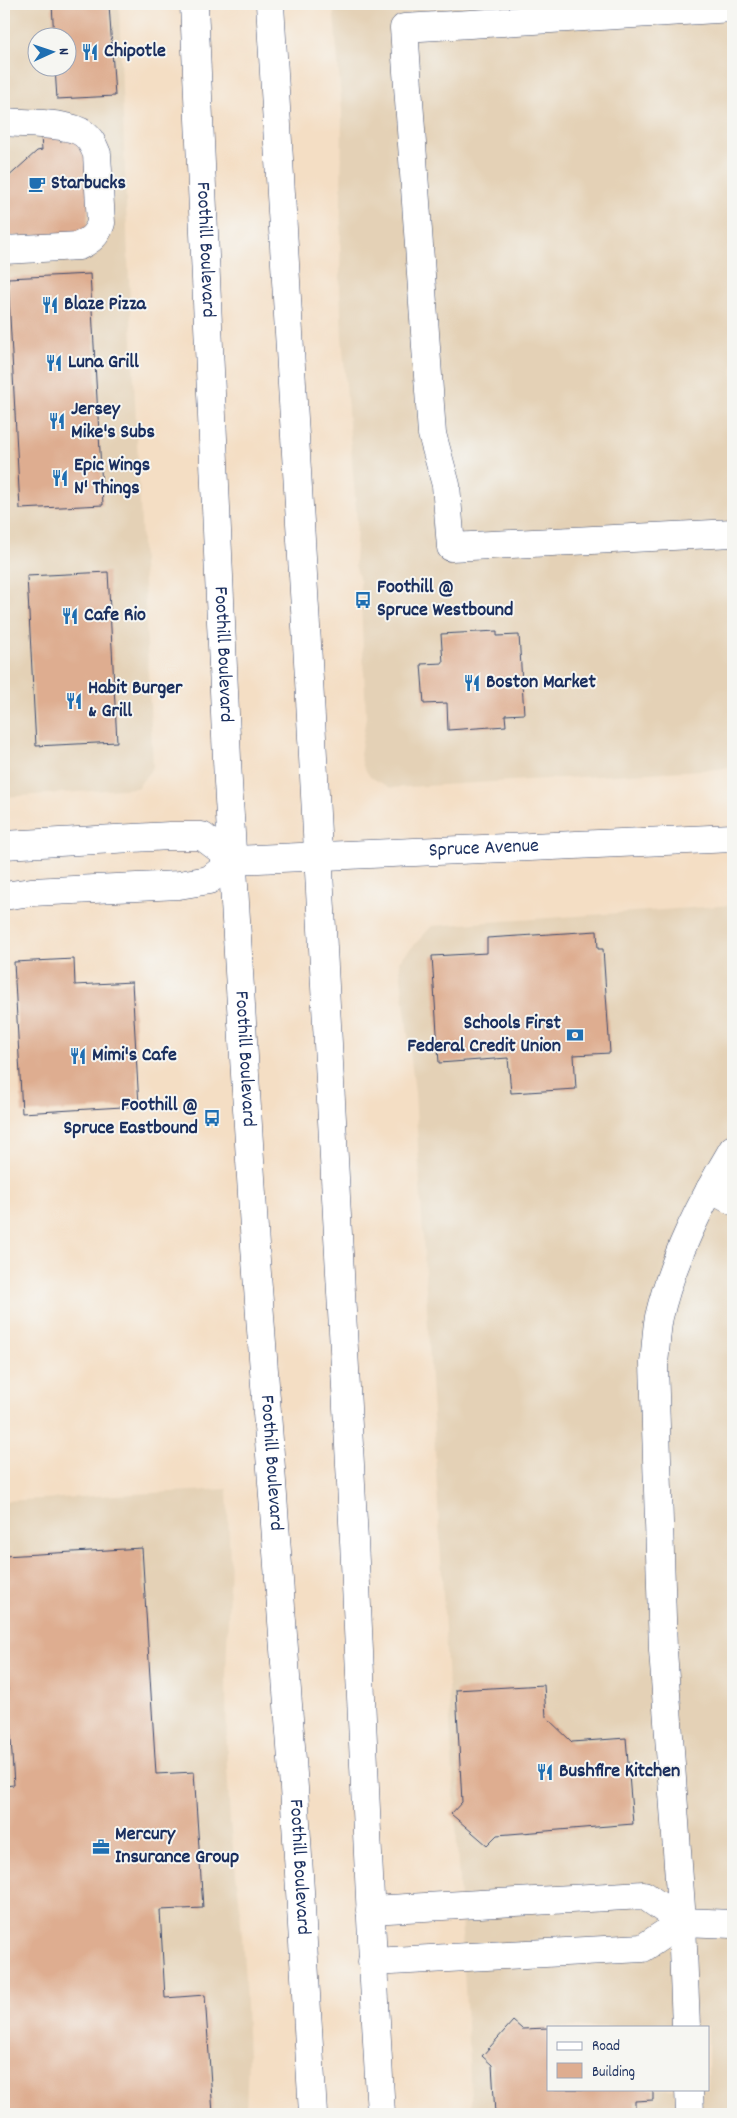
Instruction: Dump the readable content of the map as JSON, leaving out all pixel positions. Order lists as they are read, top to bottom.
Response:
{
  "streets": {
    "main road": ["Foothill Boulevard", "Spruce Avenue"]
  },
  "crossings": [
    ["Foothill Boulevard", "Spruce Avenue"]
  ],
  "places": {
    "restaurant": [
      "Chipotle",
      "Blaze Pizza",
      "Luna Grill",
      "Jersey Mike's Subs",
      "Epic Wings N' Things",
      "Cafe Rio",
      "Boston Market",
      "Habit Burger & Grill",
      "Mimi's Cafe",
      "Bushfire Kitchen"
    ],
    "cafe": ["Starbucks"],
    "bus stop": ["Foothill @ Spruce Westbound", "Foothill @ Spruce Eastbound"],
    "bank": ["Schools First Federal Credit Union"],
    "office": ["Mercury Insurance Group"]
  },
  "legend": ["Road", "Building"],
  "north": "right"
}
